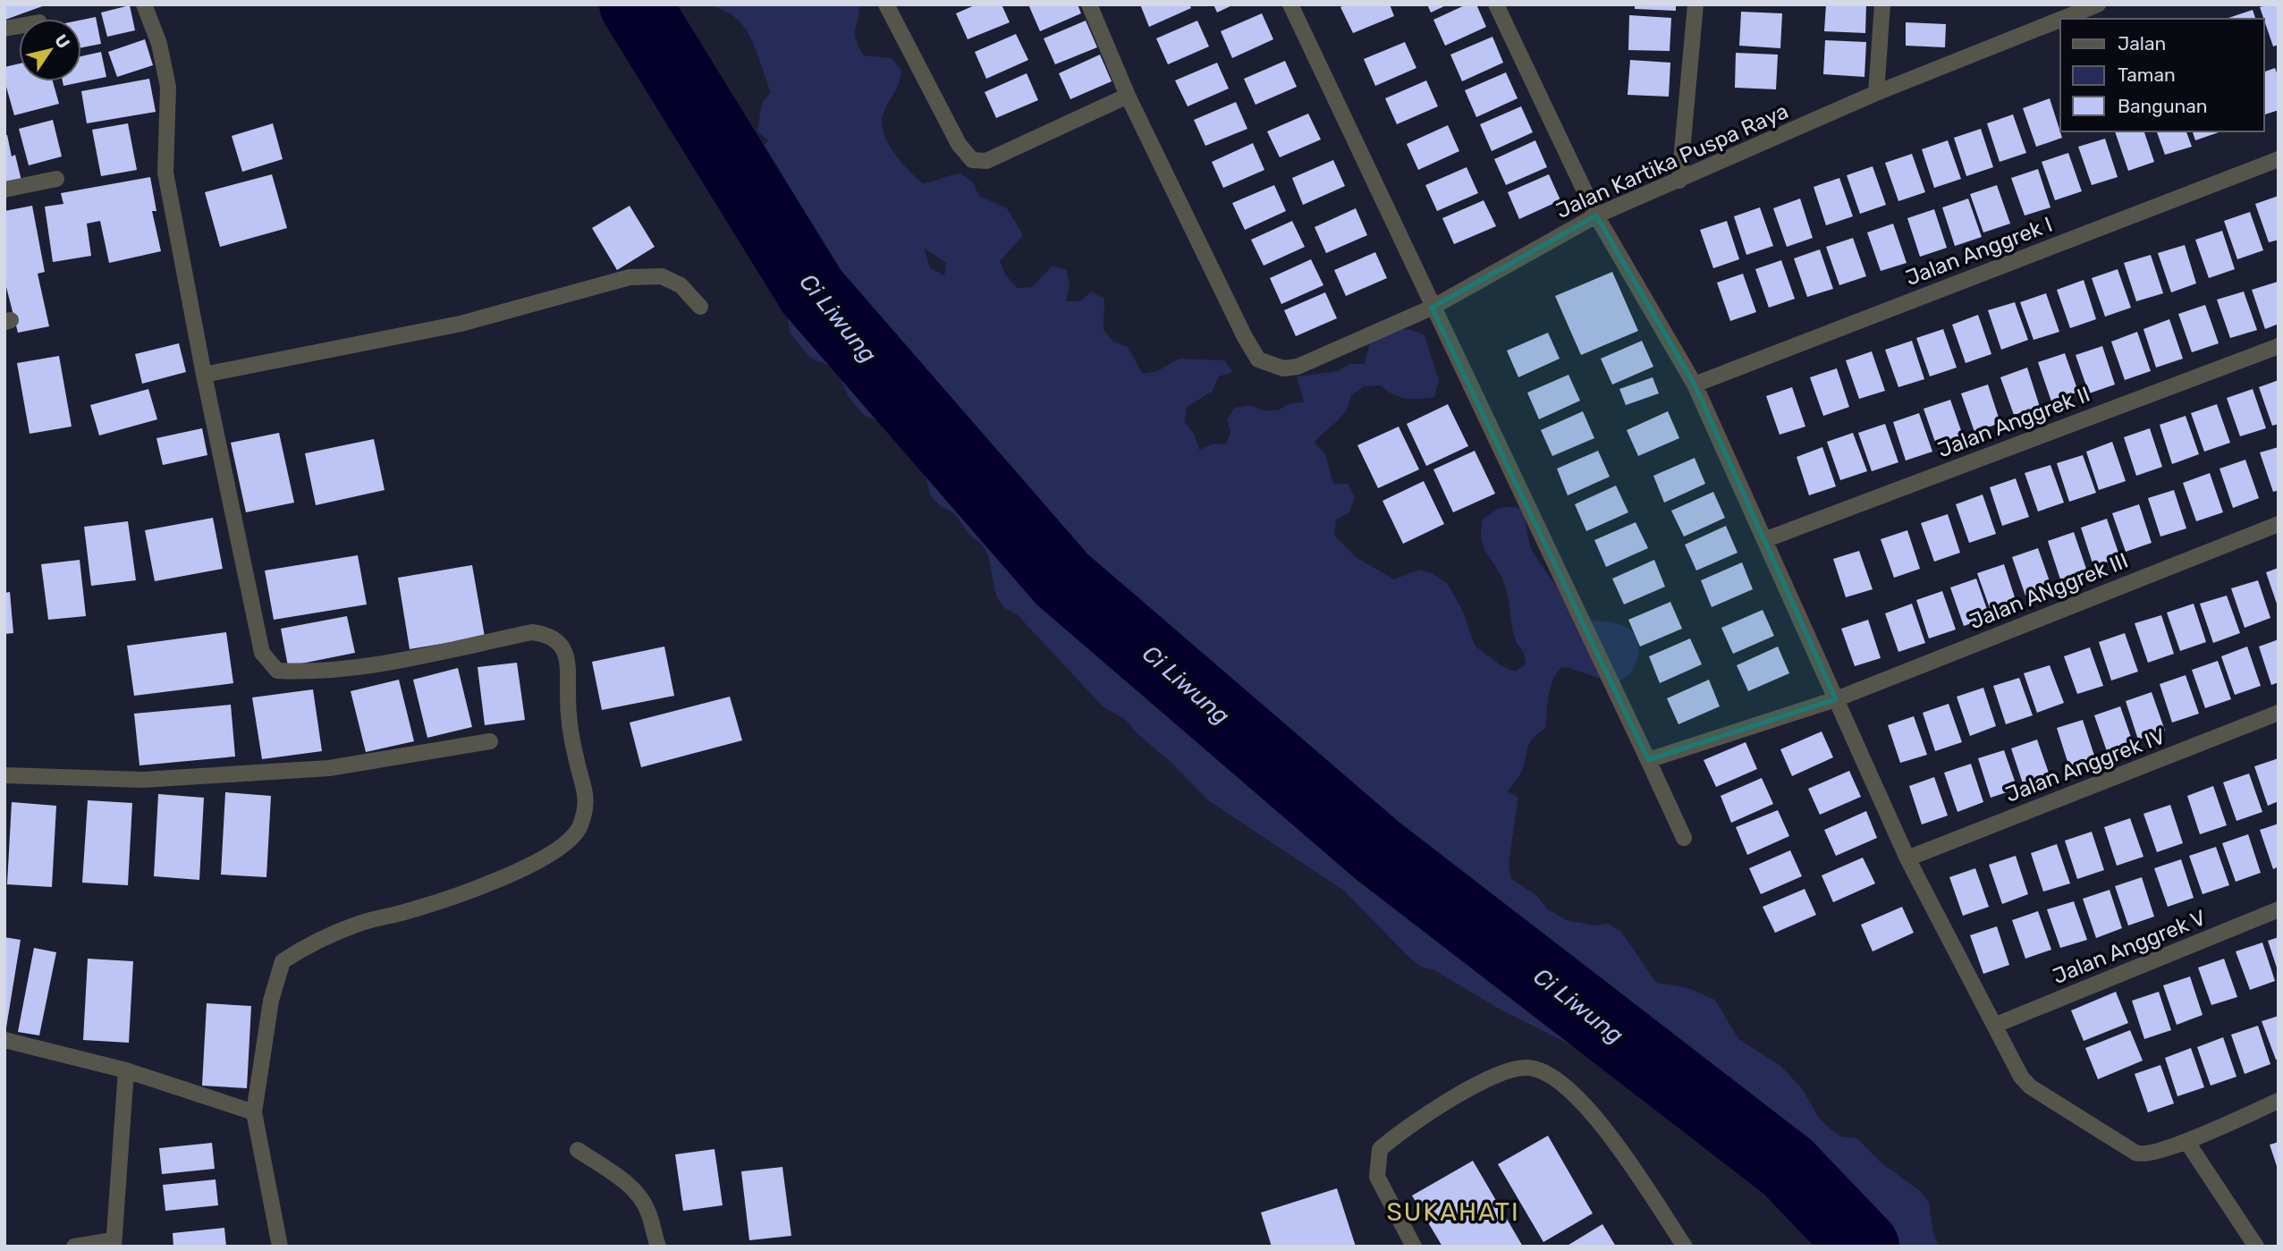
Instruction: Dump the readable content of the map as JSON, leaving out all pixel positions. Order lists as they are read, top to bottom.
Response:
{
  "streets": {
    "street": [
      "Jalan Kartika Puspa Raya",
      "Jalan Anggrek I",
      "Jalan Anggrek II",
      "Jalan ANggrek III",
      "Jalan Anggrek IV",
      "Jalan Anggrek V"
    ]
  },
  "districts": ["SUKAHATI"],
  "water": ["Ci Liwung"],
  "legend": ["Jalan", "Taman", "Bangunan"],
  "north": "top right"
}
